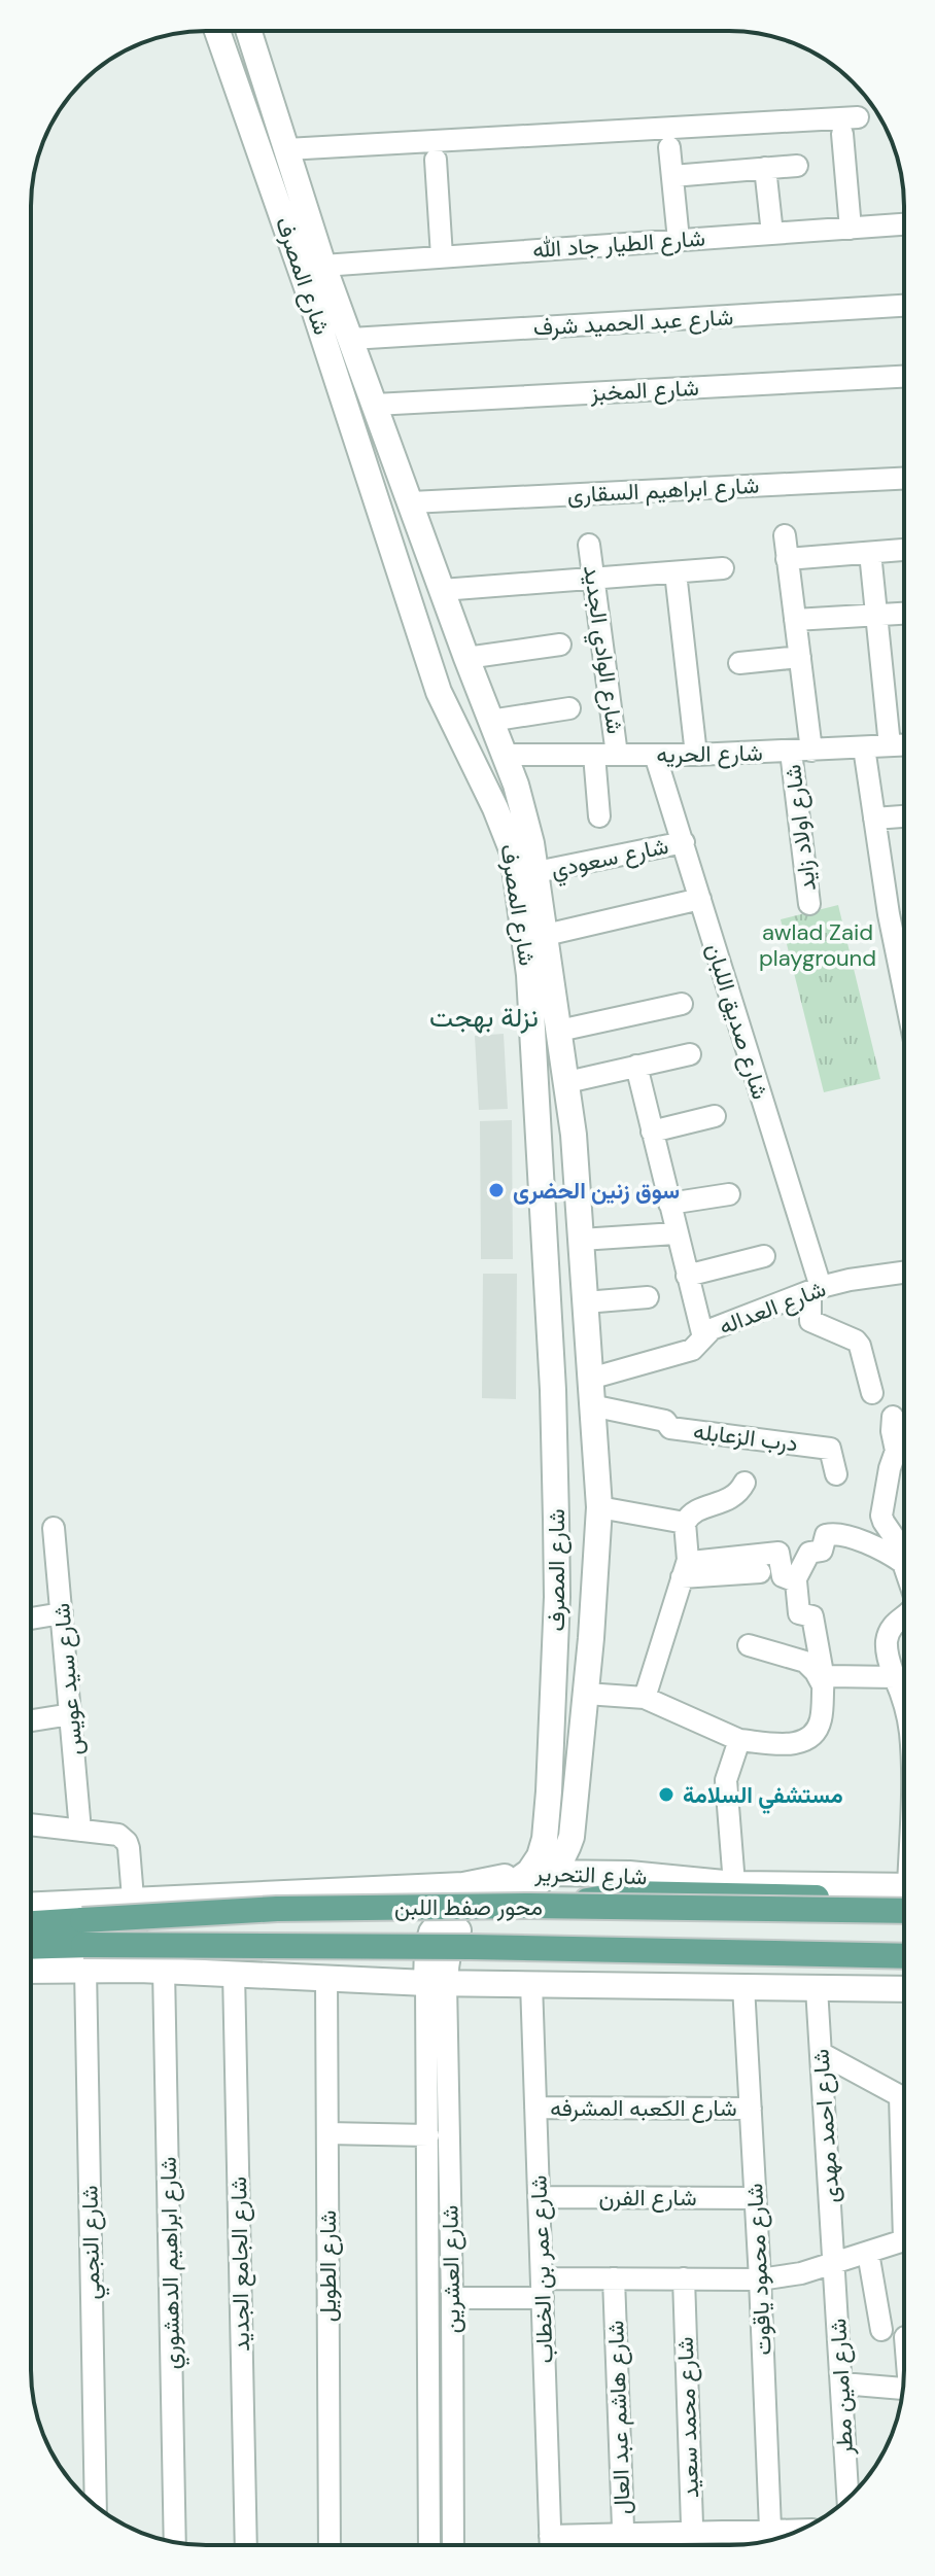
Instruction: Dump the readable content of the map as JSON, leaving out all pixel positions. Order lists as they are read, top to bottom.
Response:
{
  "streets": {
    "main road": ["محور صفط اللبن"],
    "street": [
      "شارع الطيار جاد الله",
      "شارع المصرف",
      "شارع عبد الحميد شرف",
      "شارع المخبز",
      "شارع ابراهيم السقارى",
      "شارع الوادي الجديد",
      "شارع الحريه",
      "شارع اولاد زايد",
      "شارع سعودي",
      "شارع صديق اللبان",
      "شارع العداله",
      "درب الزعابله",
      "شارع سيد عويس",
      "شارع التحرير",
      "شارع الكعبه المشرفه",
      "شارع احمد مهدى",
      "شارع الفرن",
      "شارع النجمي",
      "شارع ابراهيم الدهشوري",
      "شارع الجامع الجديد",
      "شارع الطويل",
      "شارع العشرين",
      "شارع عمر بن الخطاب",
      "شارع محمود ياقوت",
      "شارع امين مطر",
      "شارع هاشم عبد العال",
      "شارع محمد سعيد"
    ]
  },
  "crossings": [
    ["شارع الطيار جاد الله", "شارع المصرف"],
    ["شارع المصرف", "شارع عبد الحميد شرف"],
    ["شارع المصرف", "شارع المخبز"],
    ["شارع المصرف", "شارع ابراهيم السقارى"],
    ["شارع المصرف", "شارع الحريه"],
    ["شارع المصرف", "شارع سعودي"],
    ["شارع المصرف", "شارع العداله"],
    ["شارع المصرف", "درب الزعابله"],
    ["شارع المصرف", "شارع التحرير"],
    ["شارع المصرف", "شارع العشرين"],
    ["شارع الوادي الجديد", "شارع الحريه"],
    ["شارع الحريه", "شارع اولاد زايد"],
    ["شارع الحريه", "شارع صديق اللبان"],
    ["شارع سعودي", "شارع صديق اللبان"],
    ["شارع صديق اللبان", "شارع العداله"],
    ["شارع سيد عويس", "شارع ابراهيم الدهشوري"],
    ["شارع التحرير", "شارع ابراهيم الدهشوري"],
    ["شارع الكعبه المشرفه", "شارع عمر بن الخطاب"],
    ["شارع الكعبه المشرفه", "شارع محمود ياقوت"],
    ["شارع احمد مهدى", "شارع امين مطر"],
    ["شارع الفرن", "شارع عمر بن الخطاب"],
    ["شارع الفرن", "شارع محمود ياقوت"]
  ],
  "districts": ["نزلة بهجت"],
  "parks": ["awlad Zaid playground"],
  "places": ["سوق زنين الحضرى", "مستشفي السلامة"]
}
